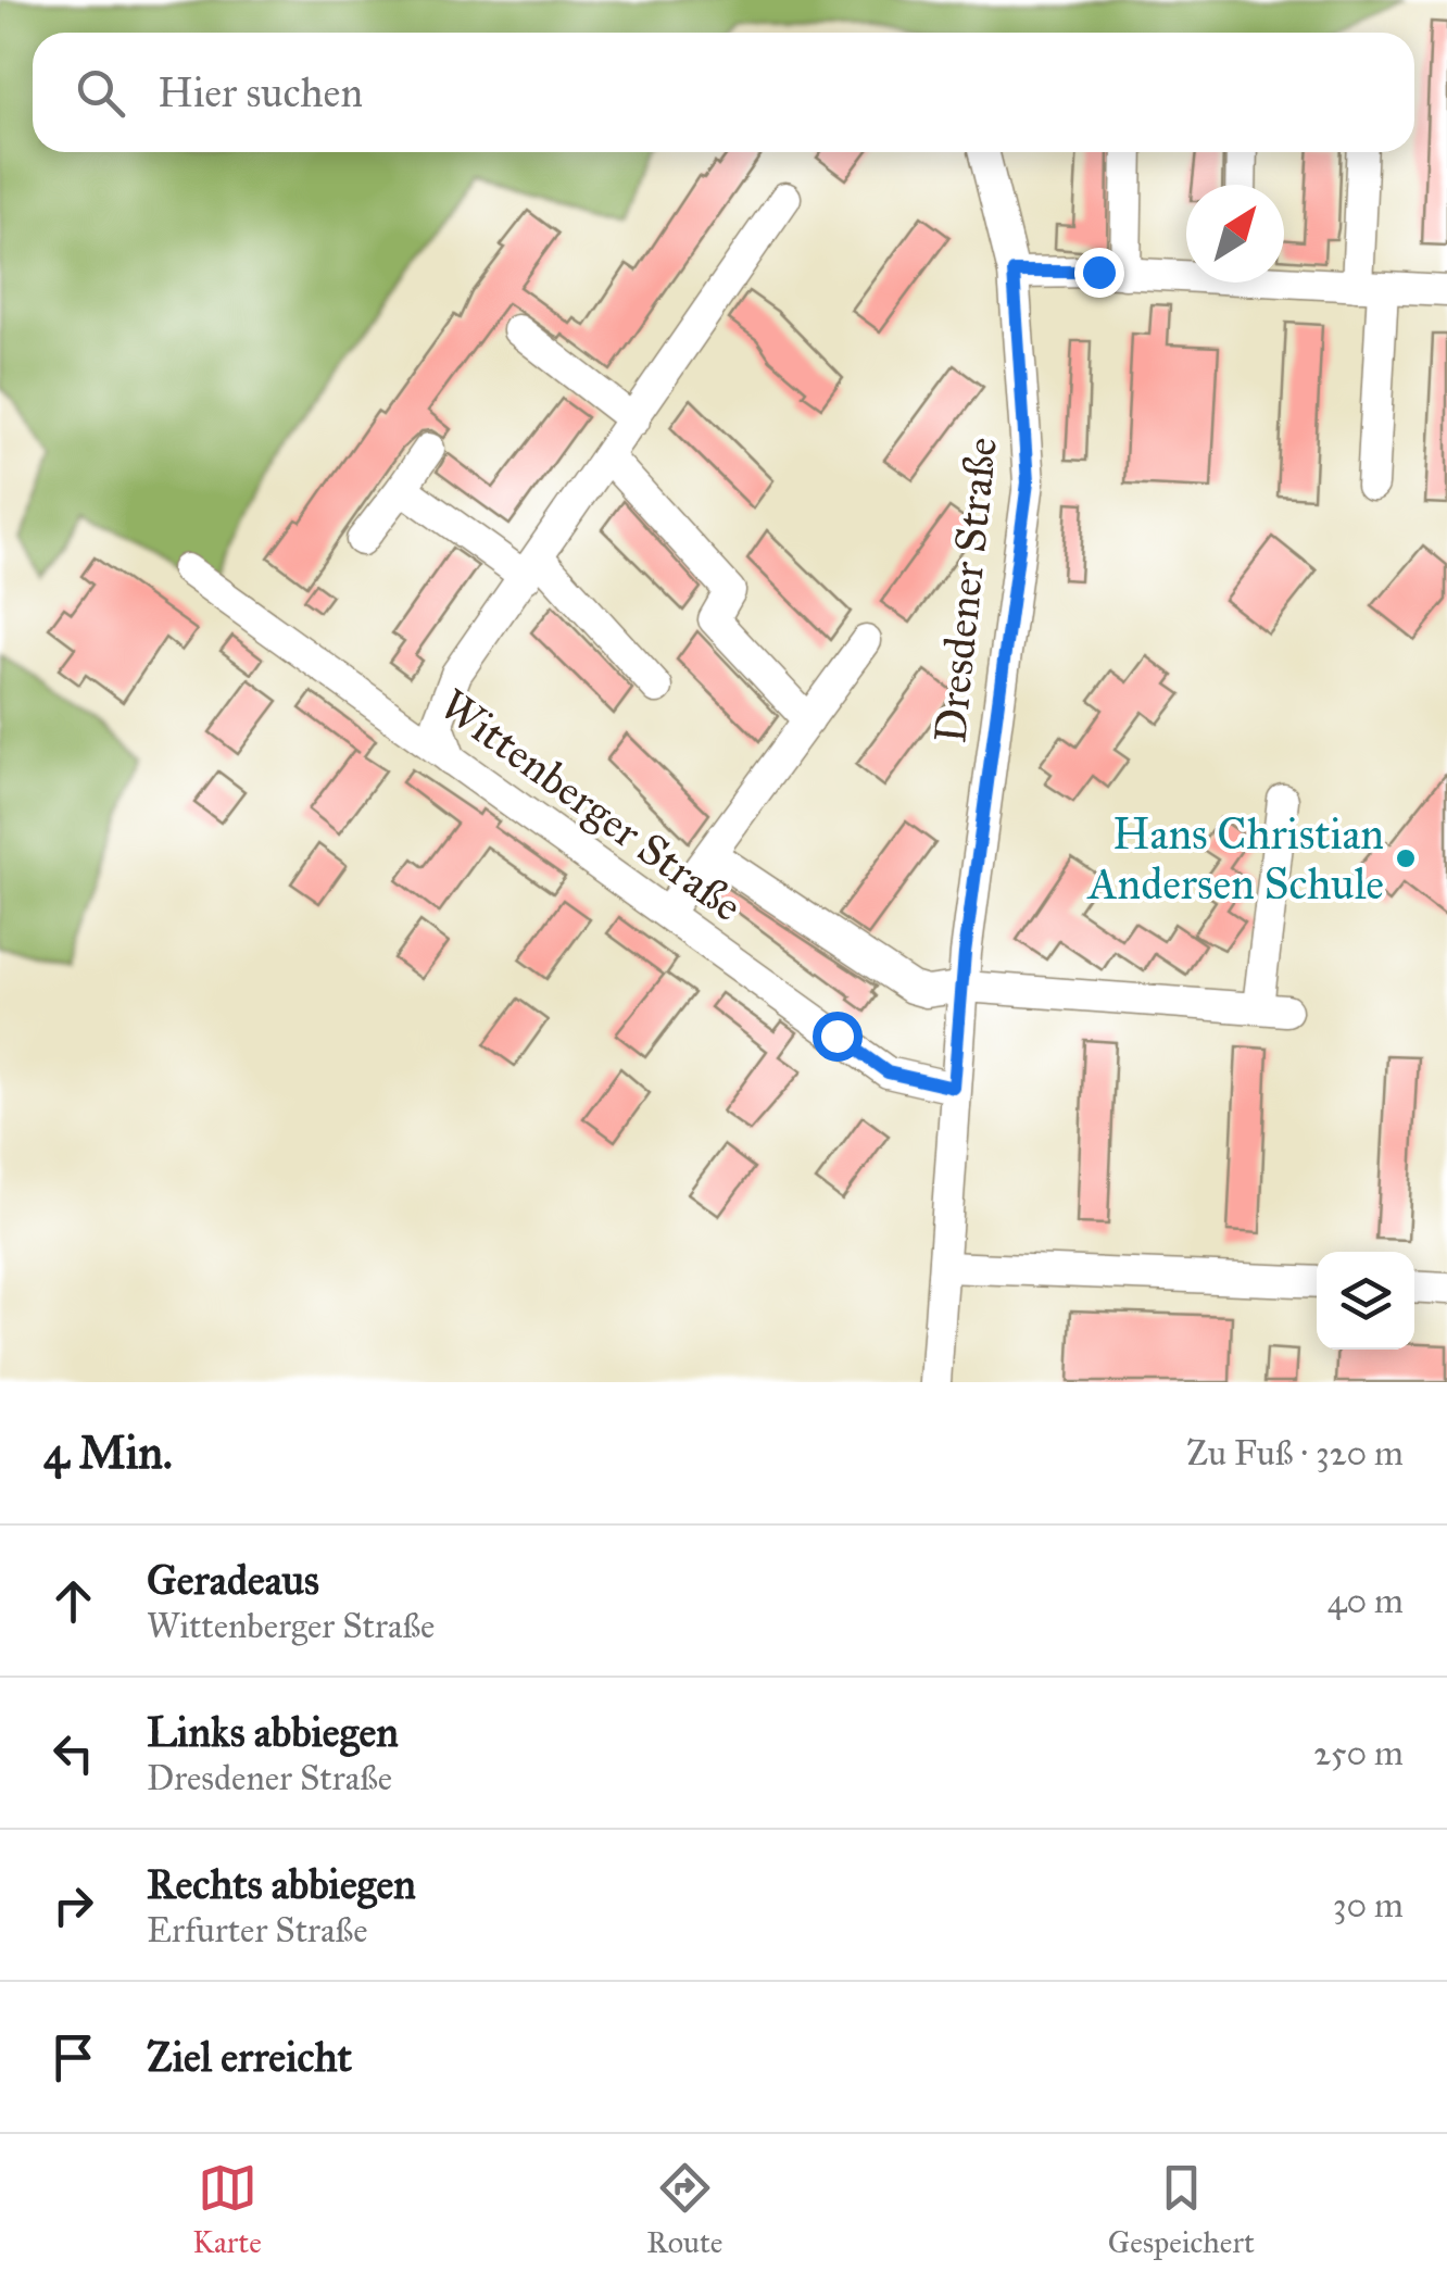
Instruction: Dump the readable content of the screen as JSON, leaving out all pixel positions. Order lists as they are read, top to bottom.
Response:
{
  "streets": {
    "street": ["Dresdener Straße", "Wittenberger Straße"]
  },
  "crossings": [
    ["Dresdener Straße", "Wittenberger Straße"]
  ],
  "places": ["Hans Christian Andersen Schule"],
  "north": "top right",
  "page": {
    "search": "Hier suchen",
    "heading": ["4 Min.", "Zu Fuß · 320 m"],
    "list": [
      ["Geradeaus", "Wittenberger Straße", "40 m"],
      ["Links abbiegen", "Dresdener Straße", "250 m"],
      ["Rechts abbiegen", "Erfurter Straße", "30 m"],
      "Ziel erreicht"
    ],
    "nav": ["Karte", "Route", "Gespeichert"]
  }
}
